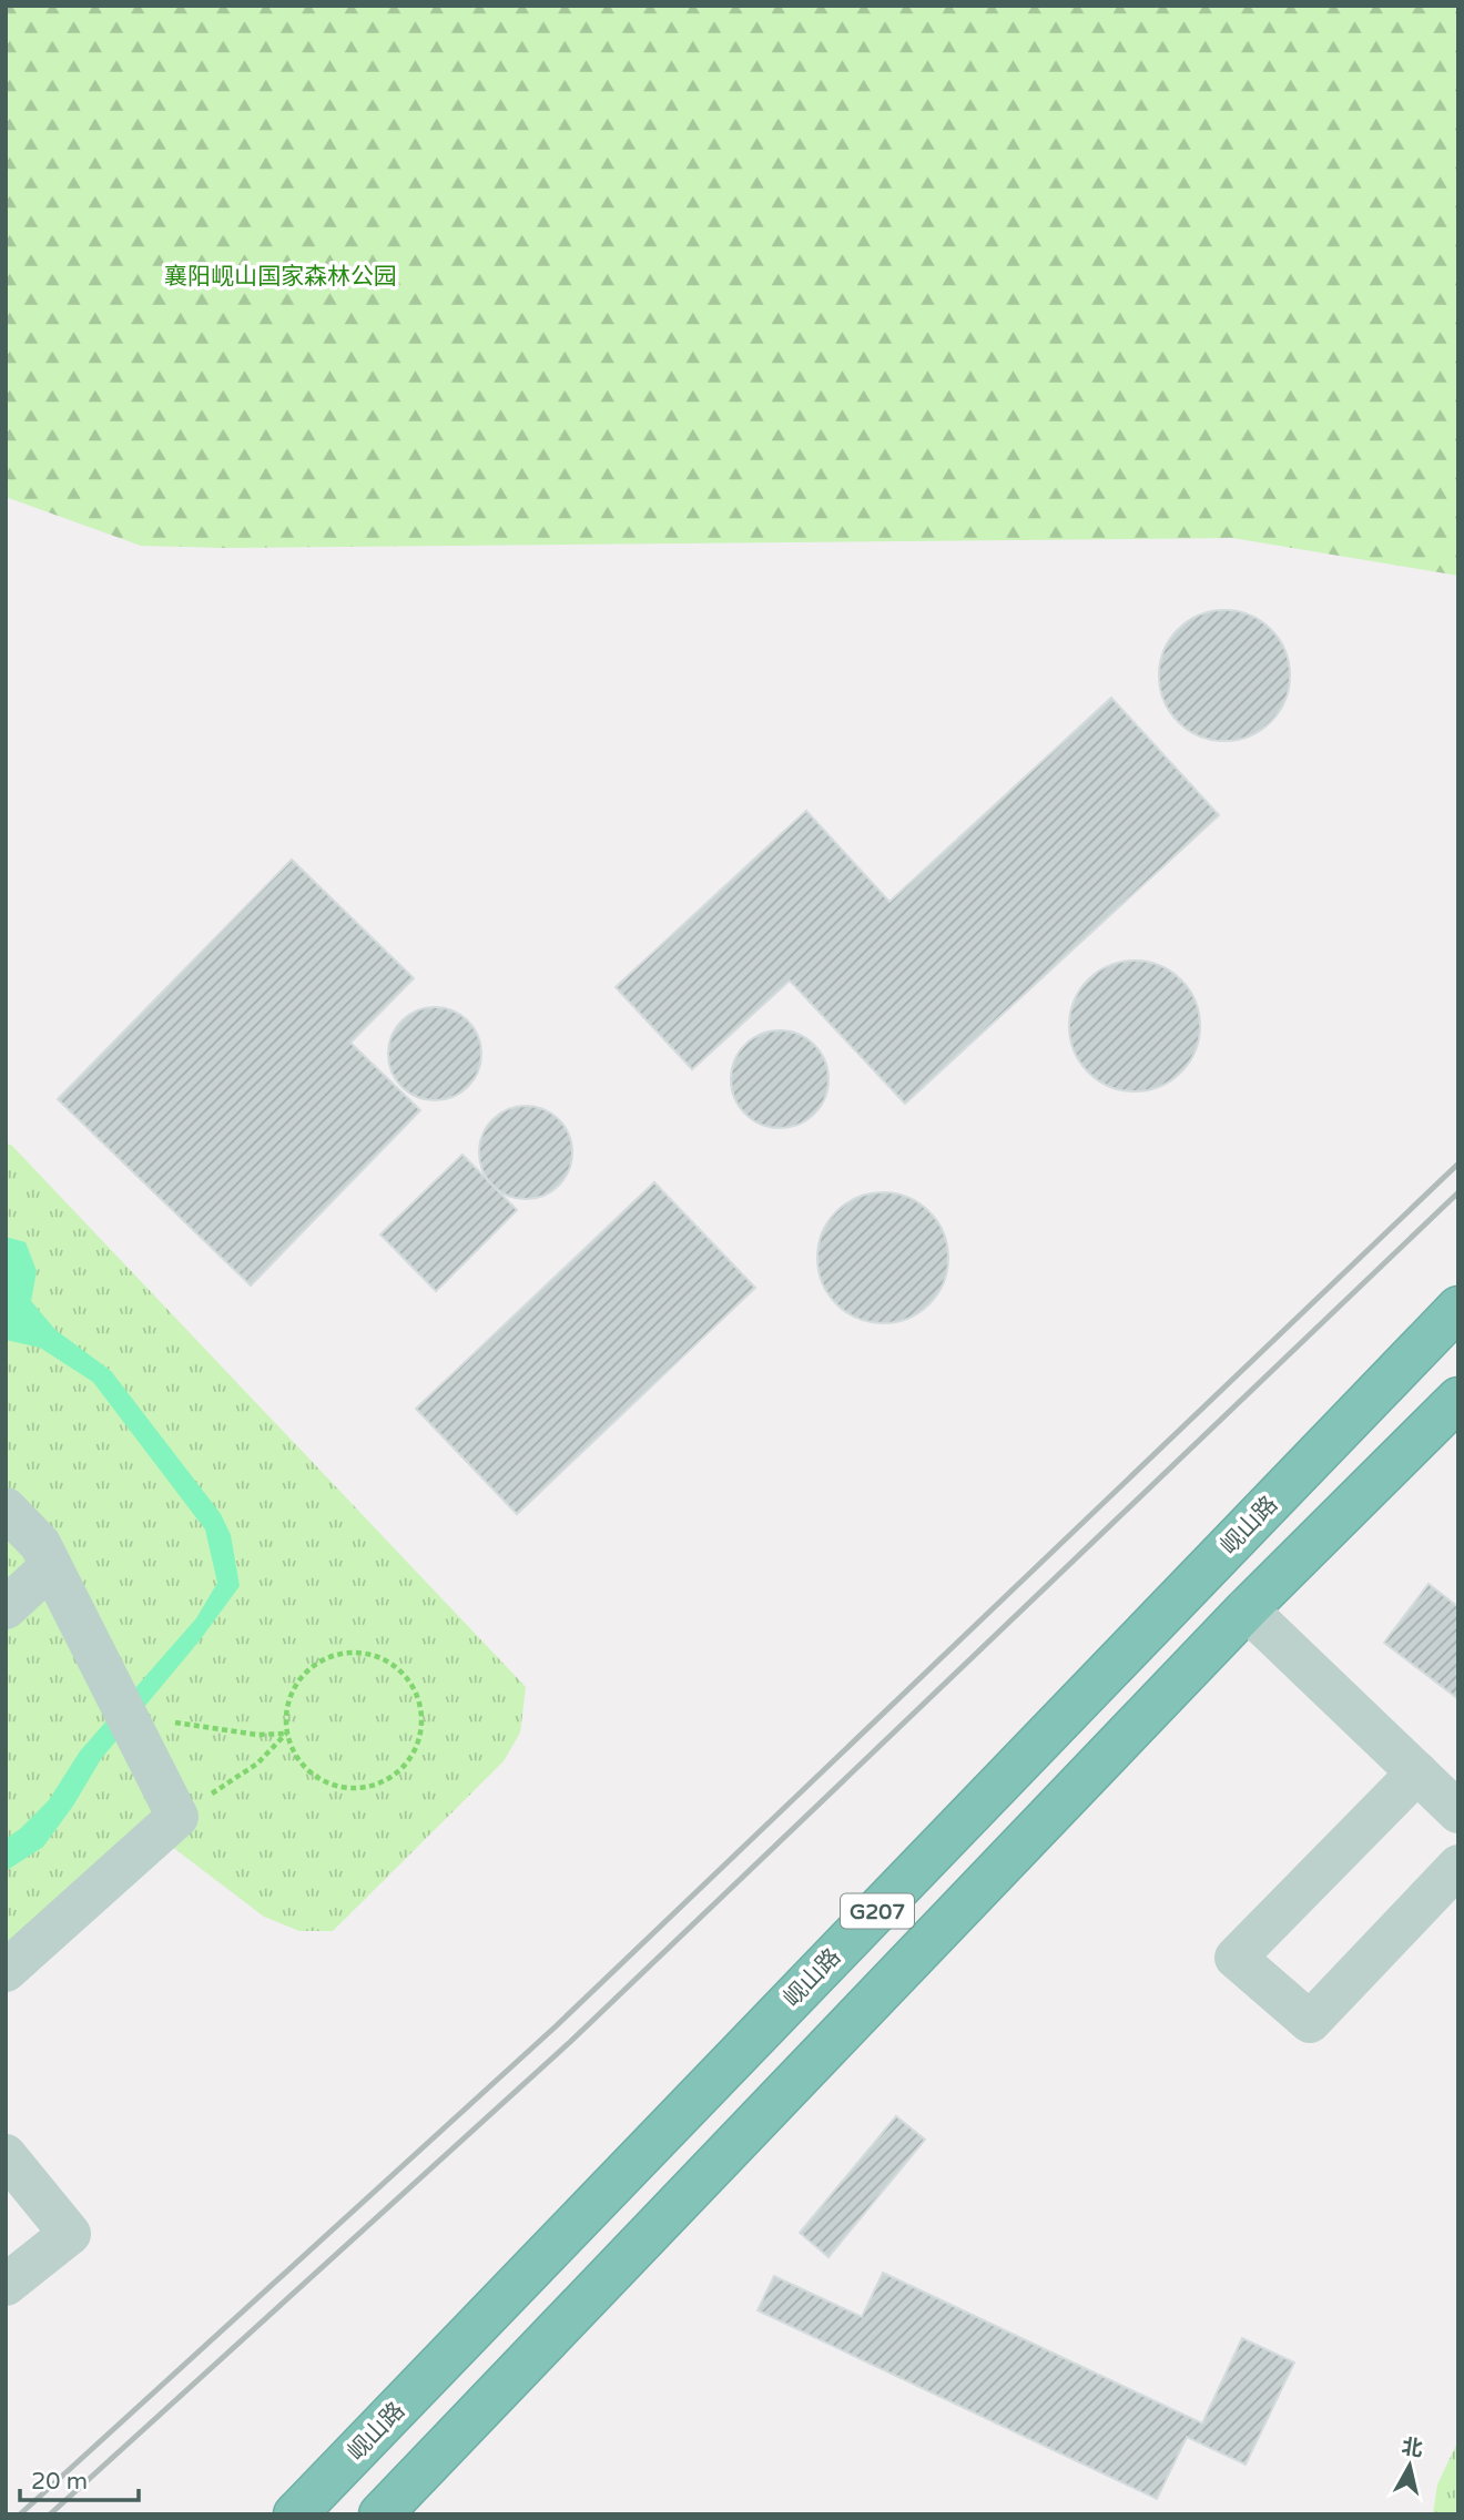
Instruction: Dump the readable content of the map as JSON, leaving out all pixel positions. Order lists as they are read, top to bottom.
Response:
{
  "streets": {
    "highway": ["岘山路", "G207"]
  },
  "parks": ["襄阳岘山国家森林公园"],
  "scale_bar": "20 m",
  "north": "top"
}
